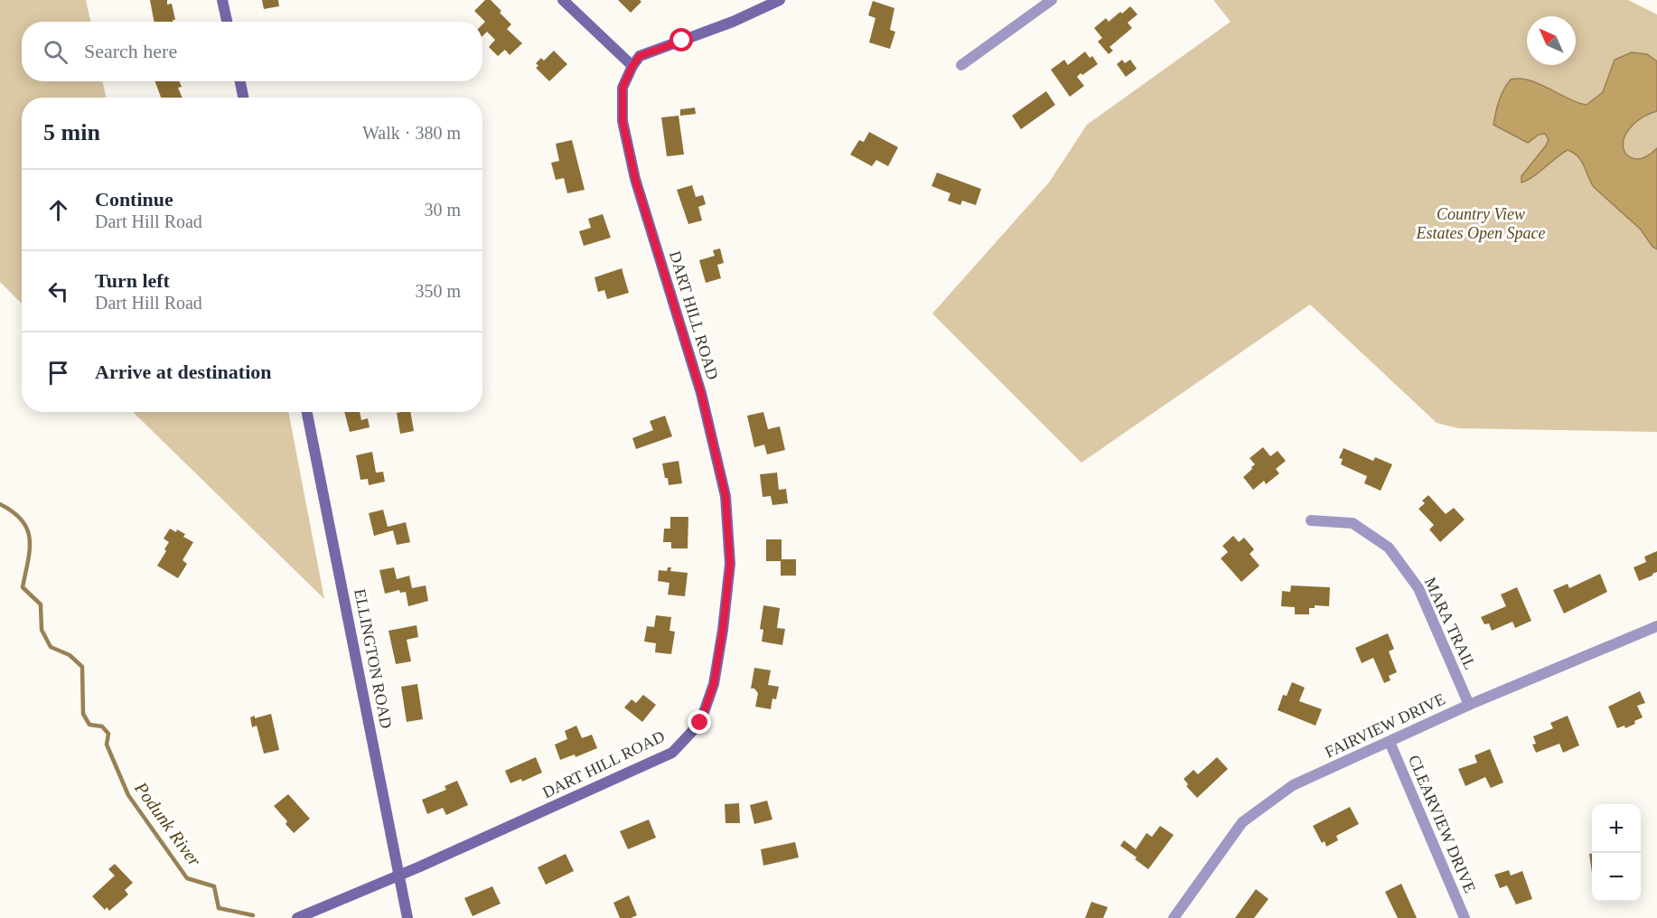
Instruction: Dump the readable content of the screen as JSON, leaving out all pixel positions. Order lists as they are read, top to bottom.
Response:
{
  "streets": {
    "street": [
      "DART HILL ROAD",
      "MARA TRAIL",
      "ELLINGTON ROAD",
      "FAIRVIEW DRIVE",
      "CLEARVIEW DRIVE"
    ]
  },
  "crossings": [
    ["DART HILL ROAD", "ELLINGTON ROAD"],
    ["MARA TRAIL", "FAIRVIEW DRIVE"],
    ["FAIRVIEW DRIVE", "CLEARVIEW DRIVE"]
  ],
  "water": ["Podunk River"],
  "parks": ["Country View Estates Open Space"],
  "north": "top left",
  "page": {
    "search": "Search here",
    "heading": ["5 min", "Walk · 380 m"],
    "list": [
      ["Continue", "Dart Hill Road", "30 m"],
      ["Turn left", "Dart Hill Road", "350 m"],
      "Arrive at destination"
    ],
    "map_buttons": ["+", "−"]
  }
}
